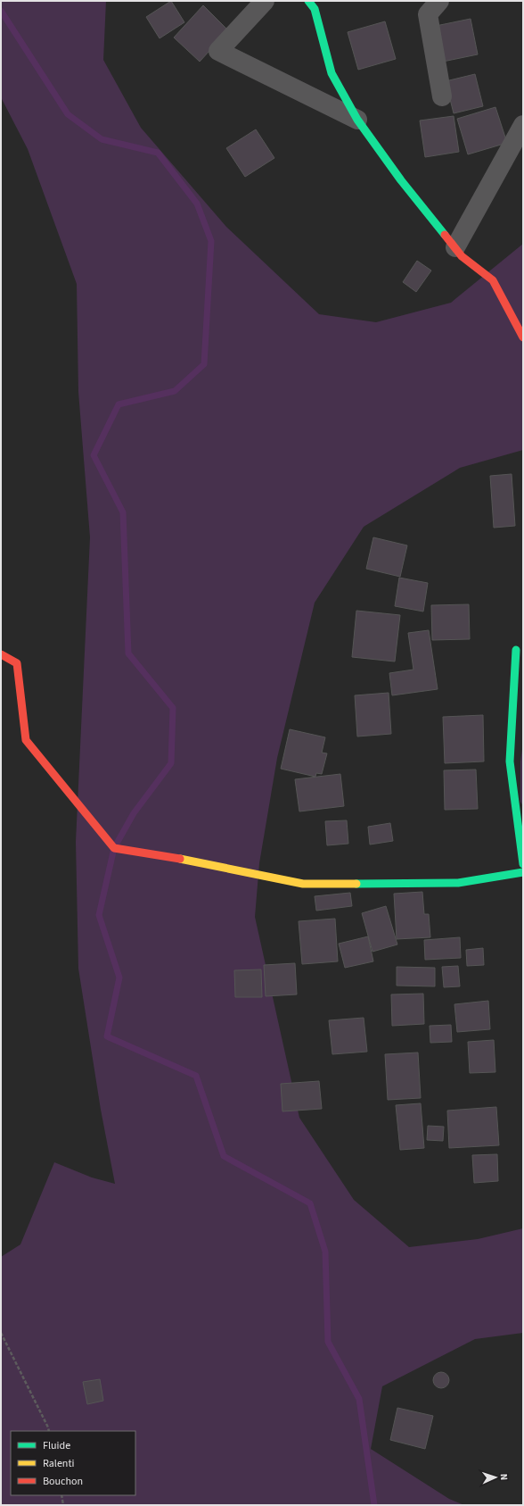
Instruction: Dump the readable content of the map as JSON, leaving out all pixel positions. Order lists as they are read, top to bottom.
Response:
{
  "legend": ["Fluide", "Ralenti", "Bouchon"],
  "north": "right"
}
